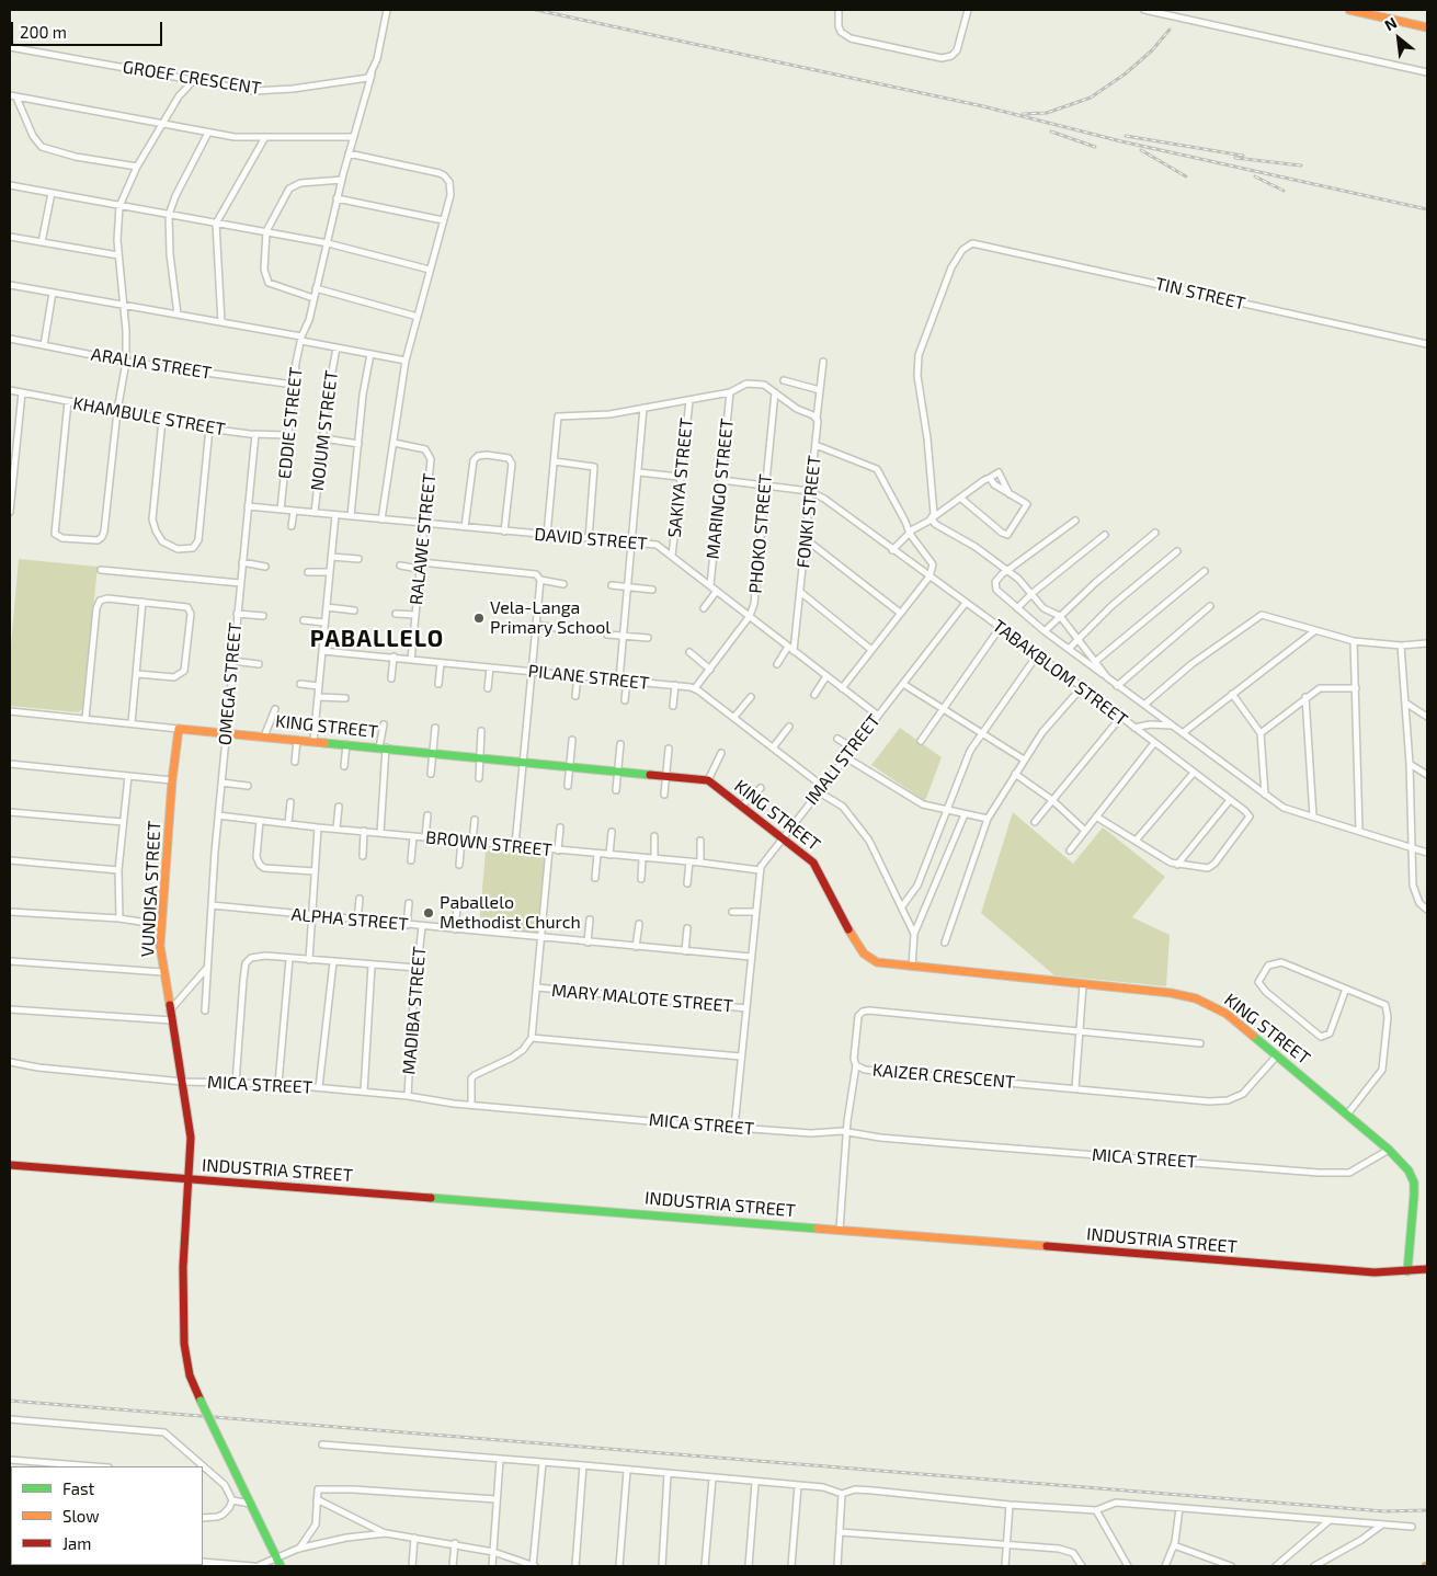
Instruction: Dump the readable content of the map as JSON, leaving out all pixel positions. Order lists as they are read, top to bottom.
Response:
{
  "streets": {
    "street": [
      "GROEF CRESCENT",
      "TIN STREET",
      "ARALIA STREET",
      "KHAMBULE STREET",
      "EDDIE STREET",
      "NOJUM STREET",
      "SAKIYA STREET",
      "MARINGO STREET",
      "FONKI STREET",
      "PHOKO STREET",
      "RALAWE STREET",
      "DAVID STREET",
      "TABAKBLOM STREET",
      "PILANE STREET",
      "OMEGA STREET",
      "KING STREET",
      "IMALI STREET",
      "BROWN STREET",
      "VUNDISA STREET",
      "ALPHA STREET",
      "MARY MALOTE STREET",
      "MADIBA STREET",
      "KAIZER CRESCENT",
      "MICA STREET",
      "INDUSTRIA STREET"
    ]
  },
  "crossings": [
    ["GROEF CRESCENT", "EDDIE STREET"],
    ["ARALIA STREET", "EDDIE STREET"],
    ["KHAMBULE STREET", "EDDIE STREET"],
    ["KHAMBULE STREET", "OMEGA STREET"],
    ["EDDIE STREET", "DAVID STREET"],
    ["NOJUM STREET", "DAVID STREET"],
    ["SAKIYA STREET", "DAVID STREET"],
    ["MARINGO STREET", "DAVID STREET"],
    ["FONKI STREET", "DAVID STREET"],
    ["FONKI STREET", "TABAKBLOM STREET"],
    ["PHOKO STREET", "DAVID STREET"],
    ["PHOKO STREET", "PILANE STREET"],
    ["RALAWE STREET", "DAVID STREET"],
    ["RALAWE STREET", "PILANE STREET"],
    ["DAVID STREET", "OMEGA STREET"],
    ["DAVID STREET", "IMALI STREET"],
    ["TABAKBLOM STREET", "IMALI STREET"],
    ["PILANE STREET", "IMALI STREET"],
    ["OMEGA STREET", "KING STREET"],
    ["OMEGA STREET", "BROWN STREET"],
    ["OMEGA STREET", "ALPHA STREET"],
    ["KING STREET", "IMALI STREET"],
    ["KING STREET", "VUNDISA STREET"],
    ["KING STREET", "KAIZER CRESCENT"],
    ["KING STREET", "MICA STREET"],
    ["KING STREET", "INDUSTRIA STREET"],
    ["IMALI STREET", "BROWN STREET"],
    ["VUNDISA STREET", "MICA STREET"],
    ["VUNDISA STREET", "INDUSTRIA STREET"],
    ["ALPHA STREET", "MADIBA STREET"],
    ["MADIBA STREET", "MICA STREET"]
  ],
  "districts": ["PABALLELO"],
  "places": ["Vela-Langa Primary School", "Paballelo Methodist Church"],
  "legend": ["Fast", "Slow", "Jam"],
  "scale_bar": "200 m",
  "north": "top left"
}
